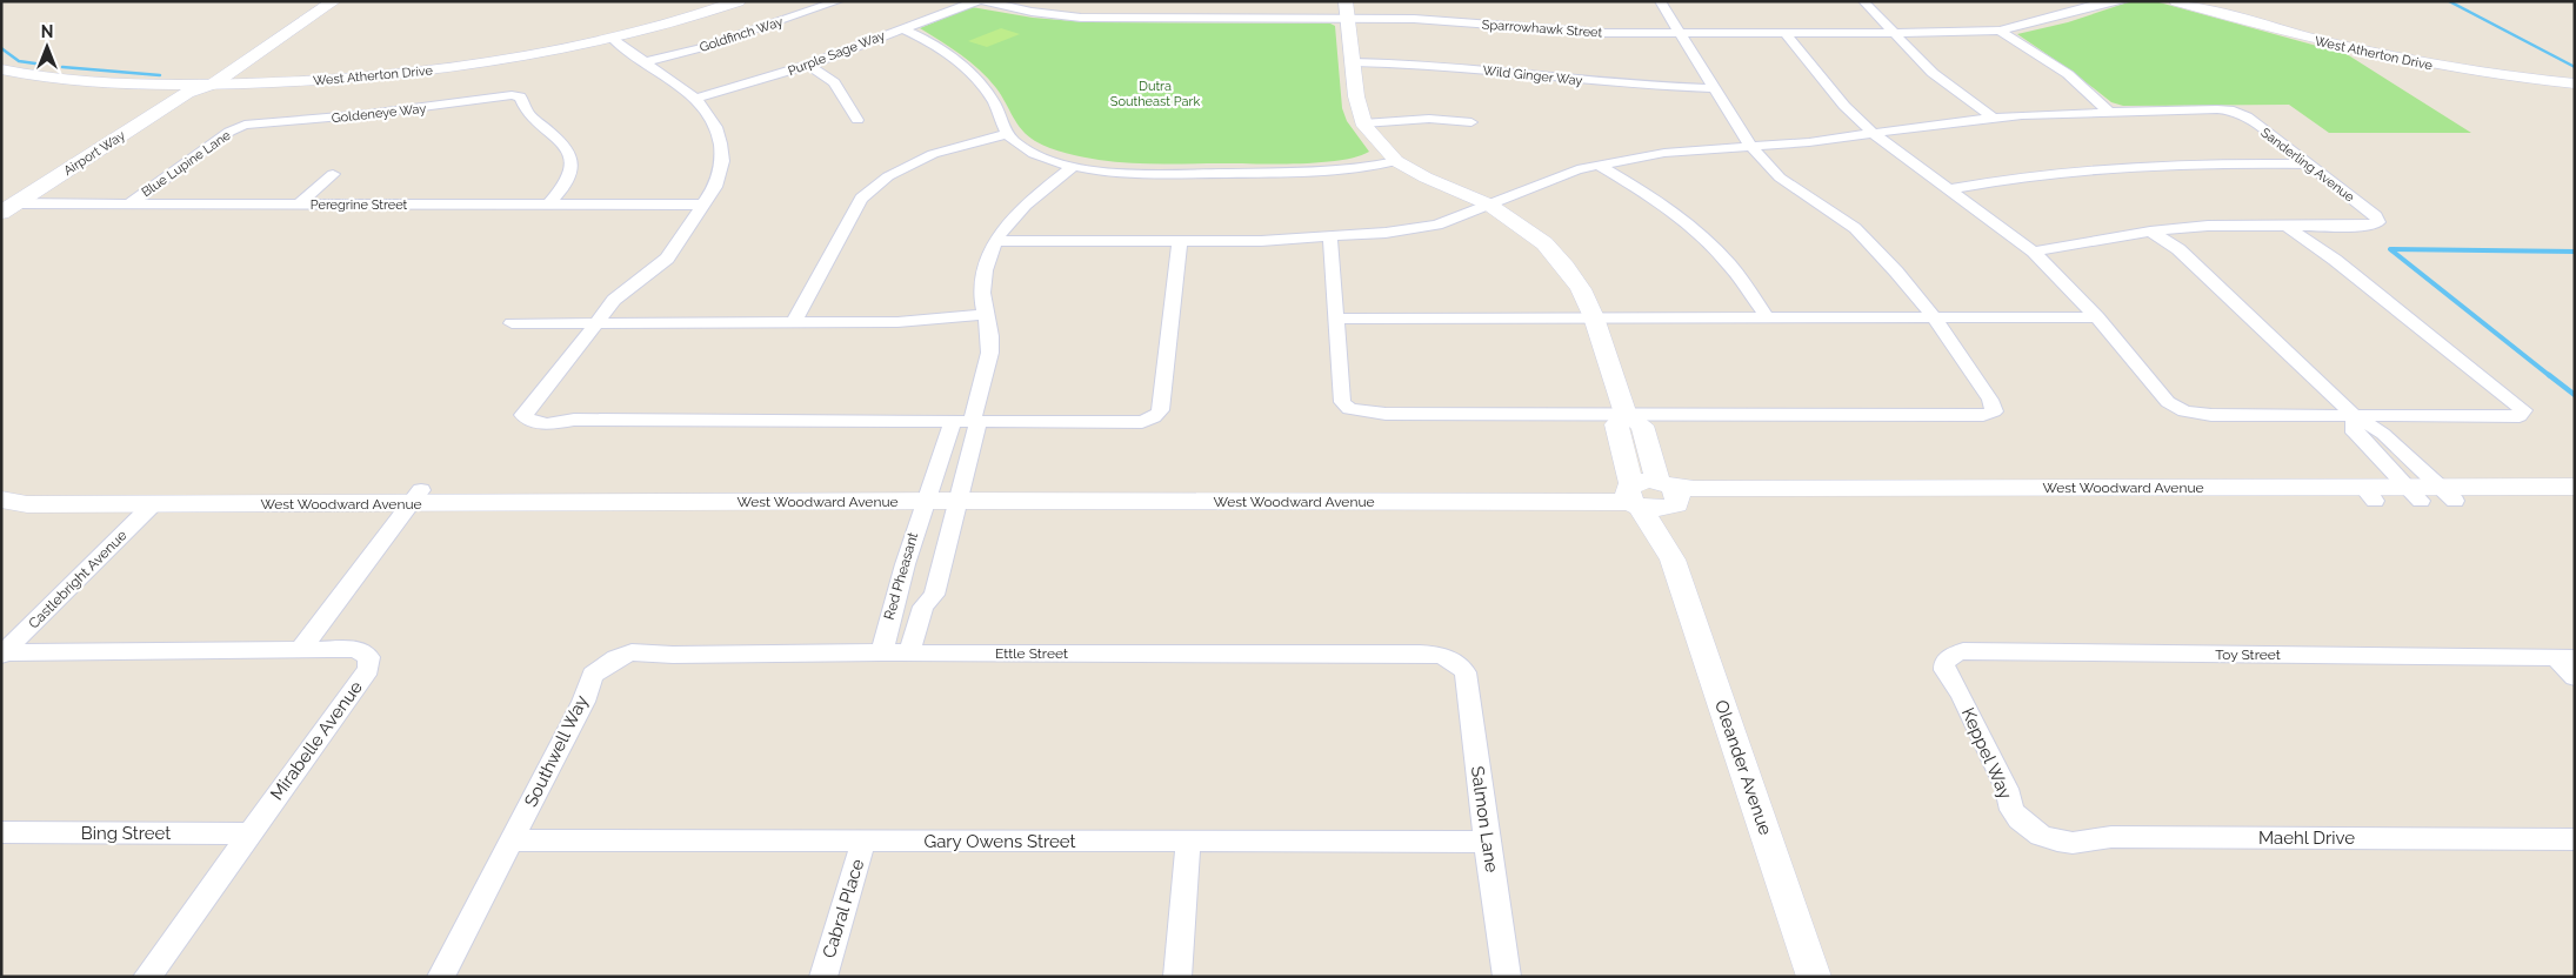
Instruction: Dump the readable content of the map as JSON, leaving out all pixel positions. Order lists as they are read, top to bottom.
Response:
{
  "streets": {
    "main road": ["Airport Way"],
    "street": [
      "Sparrowhawk Street",
      "Goldfinch Way",
      "Purple Sage Way",
      "West Atherton Drive",
      "Wild Ginger Way",
      "Goldeneye Way",
      "Blue Lupine Lane",
      "Sanderling Avenue",
      "Peregrine Street",
      "West Woodward Avenue",
      "Red Pheasant",
      "Castlebright Avenue",
      "Ettle Street",
      "Toy Street",
      "Mirabelle Avenue",
      "Southwell Way",
      "Keppel Way",
      "Oleander Avenue",
      "Salmon Lane",
      "Bing Street",
      "Maehl Drive",
      "Gary Owens Street",
      "Cabral Place"
    ]
  },
  "crossings": [
    ["West Atherton Drive", "Airport Way"],
    ["Goldeneye Way", "Blue Lupine Lane"],
    ["Goldeneye Way", "Peregrine Street"],
    ["Airport Way", "Peregrine Street"],
    ["Blue Lupine Lane", "Peregrine Street"],
    ["West Woodward Avenue", "Red Pheasant"],
    ["West Woodward Avenue", "Castlebright Avenue"],
    ["West Woodward Avenue", "Oleander Avenue"],
    ["Red Pheasant", "Ettle Street"],
    ["Castlebright Avenue", "Mirabelle Avenue"],
    ["Ettle Street", "Southwell Way"],
    ["Ettle Street", "Salmon Lane"],
    ["Toy Street", "Keppel Way"],
    ["Mirabelle Avenue", "Bing Street"],
    ["Southwell Way", "Gary Owens Street"],
    ["Keppel Way", "Maehl Drive"],
    ["Salmon Lane", "Gary Owens Street"],
    ["Gary Owens Street", "Cabral Place"]
  ],
  "parks": ["Dutra Southeast Park"],
  "north": "top"
}
